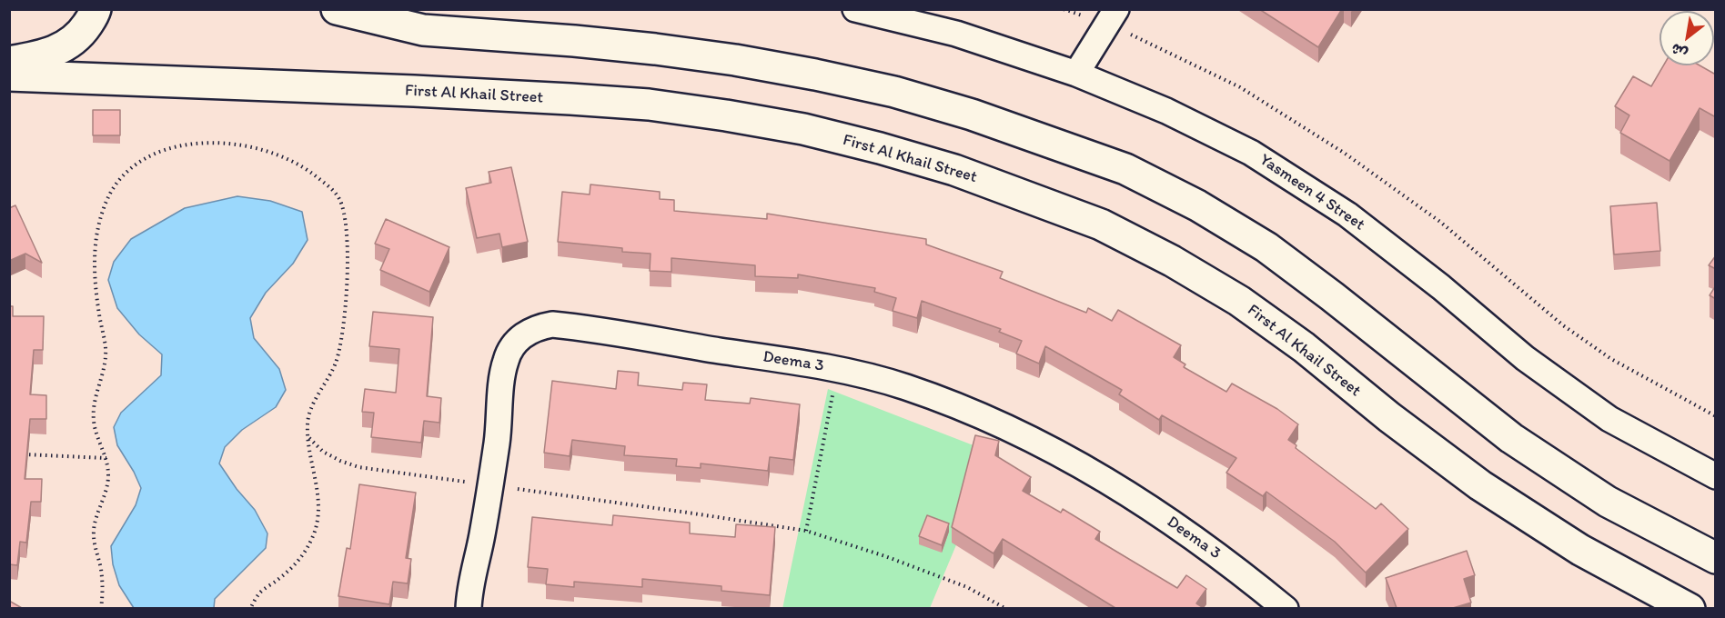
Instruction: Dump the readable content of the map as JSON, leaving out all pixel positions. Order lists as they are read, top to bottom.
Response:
{
  "streets": {
    "main road": ["First Al Khail Street"],
    "street": ["Yasmeen 4 Street", "Deema 3"]
  },
  "north": "bottom left"
}
